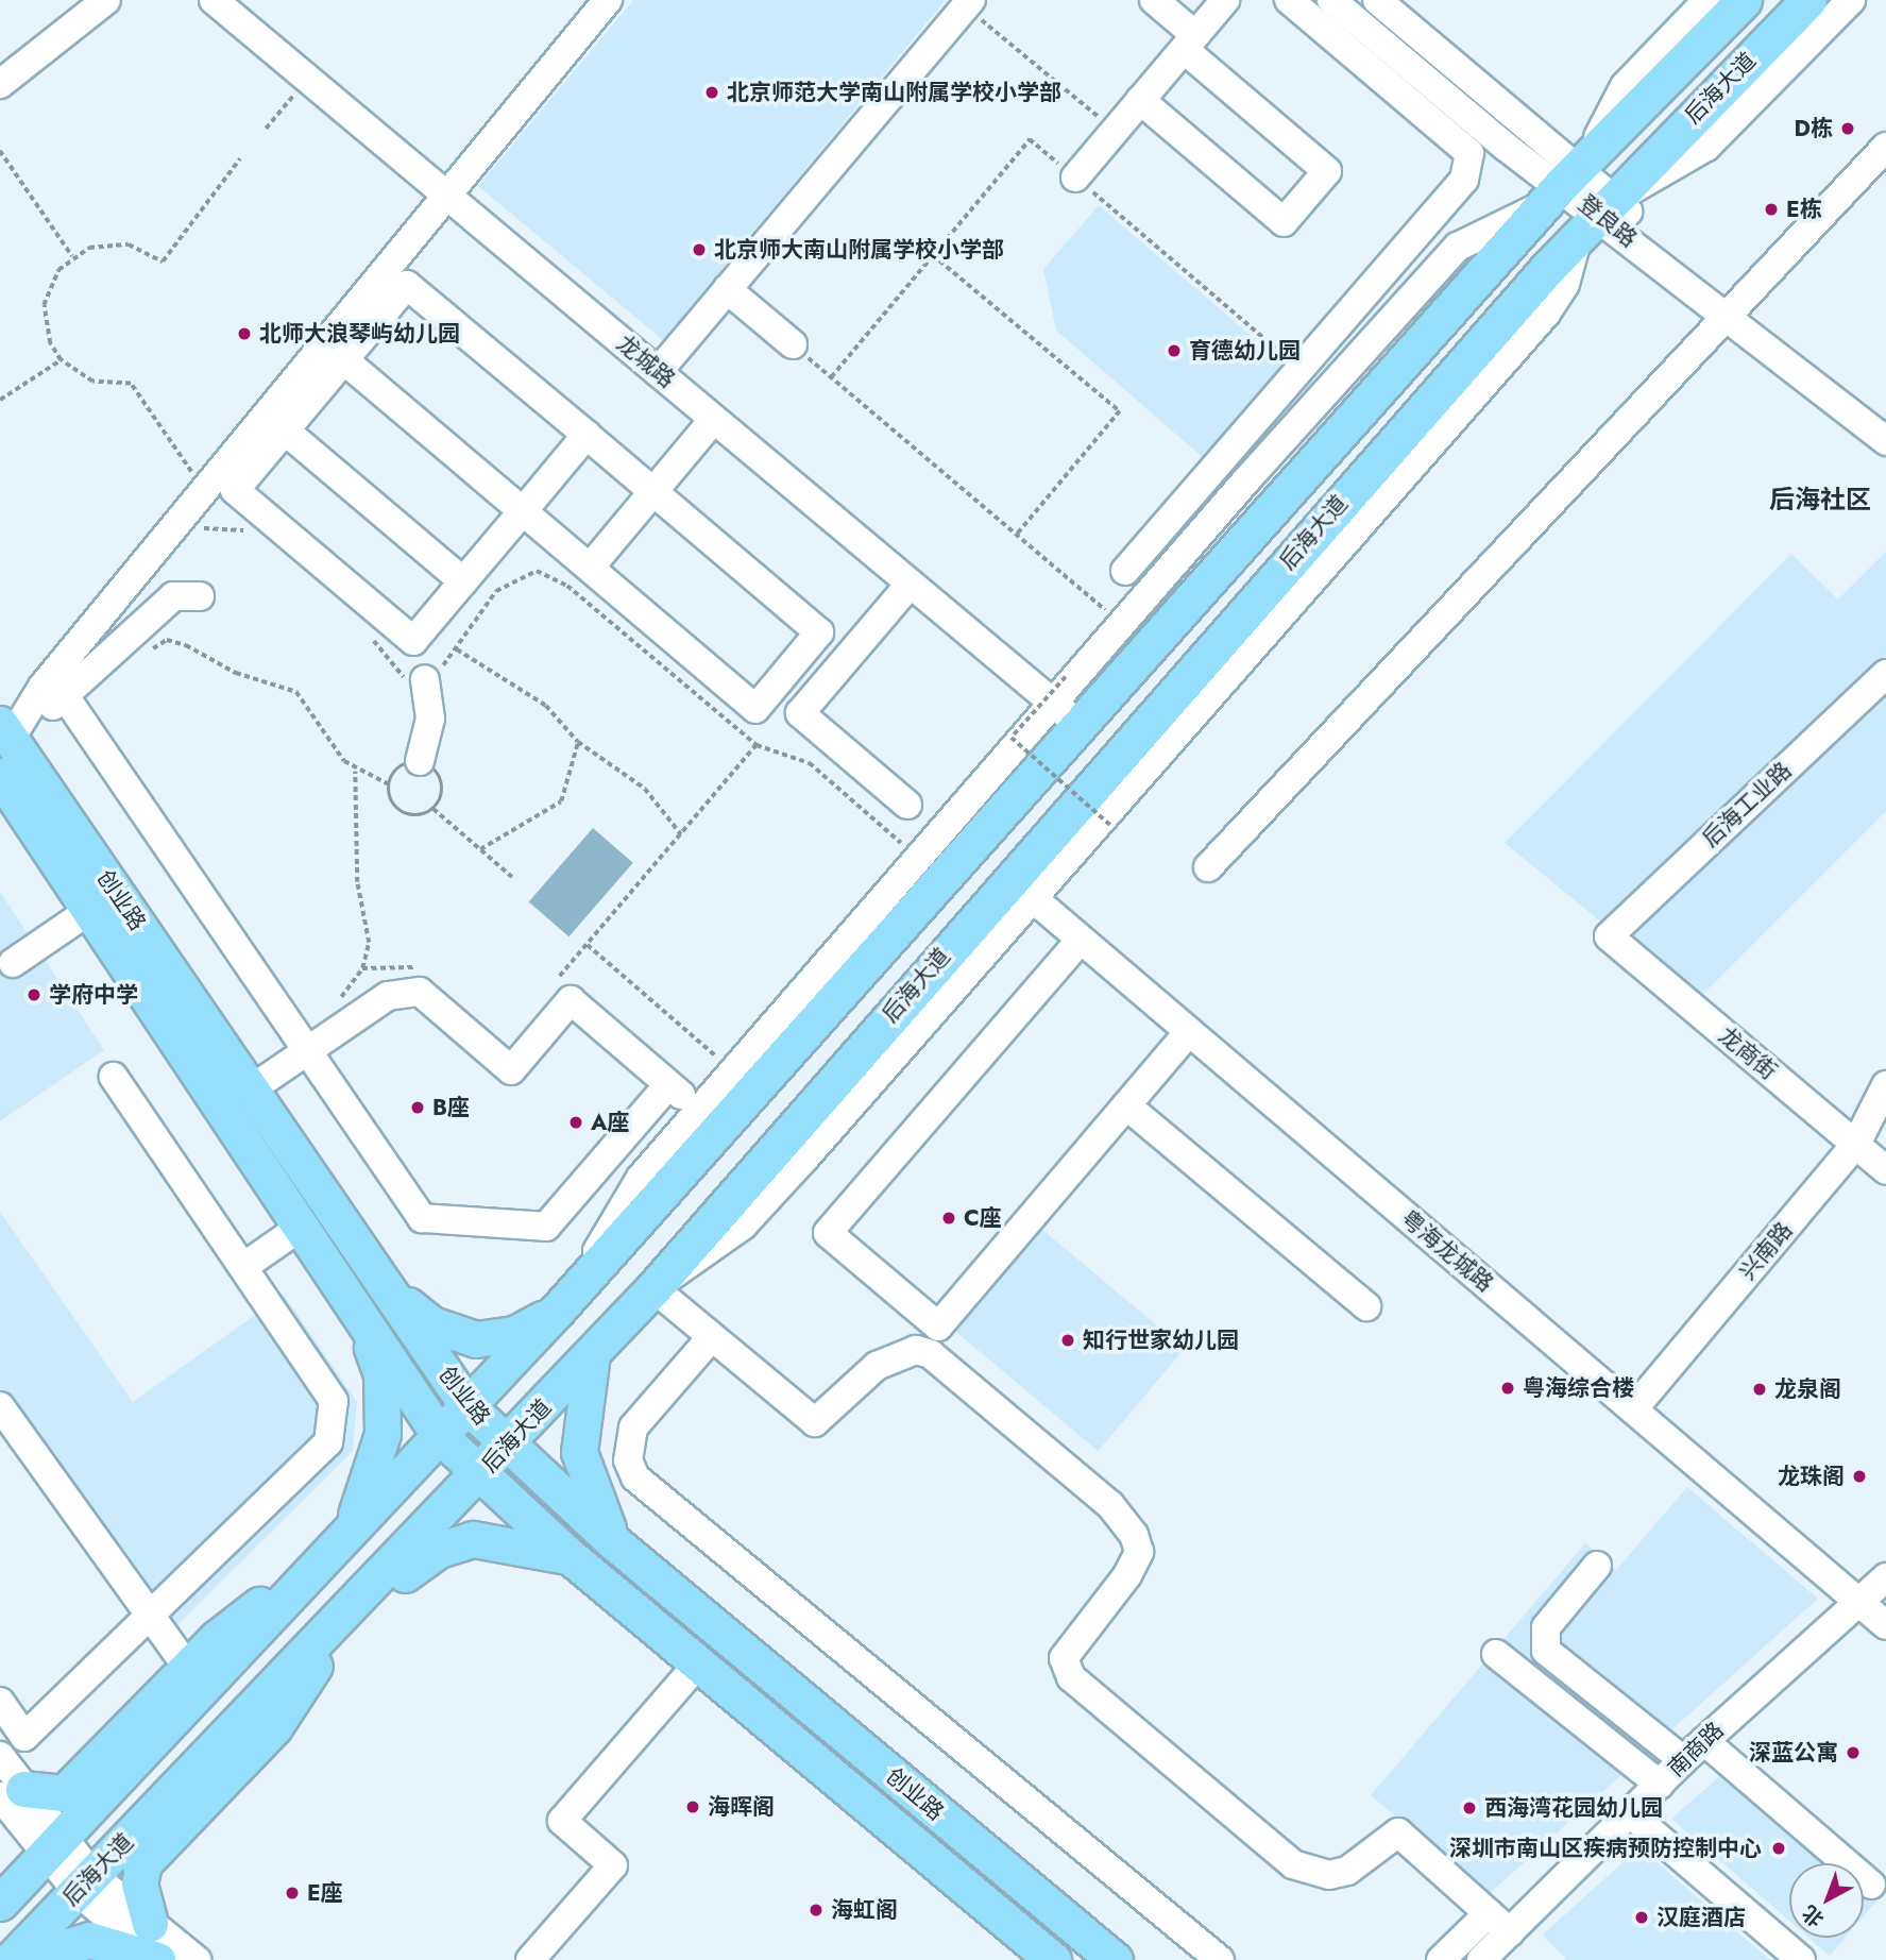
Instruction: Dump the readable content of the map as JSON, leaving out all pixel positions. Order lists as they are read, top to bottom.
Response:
{
  "streets": {
    "main road": ["后海大道", "创业路"],
    "street": [
      "登良路",
      "龙城路",
      "后海工业路",
      "龙商街",
      "粤海龙城路",
      "兴南路",
      "南商路"
    ]
  },
  "crossings": [
    ["后海大道", "登良路"],
    ["后海大道", "龙城路"],
    ["后海大道", "创业路"],
    ["后海大道", "粤海龙城路"],
    ["后海工业路", "龙商街"],
    ["龙商街", "兴南路"],
    ["粤海龙城路", "兴南路"],
    ["粤海龙城路", "南商路"]
  ],
  "districts": ["后海社区"],
  "places": [
    "北京师范大学南山附属学校小学部",
    "D栋",
    "E栋",
    "北京师大南山附属学校小学部",
    "北师大浪琴屿幼儿园",
    "育德幼儿园",
    "学府中学",
    "B座",
    "A座",
    "C座",
    "知行世家幼儿园",
    "粤海综合楼",
    "龙泉阁",
    "龙珠阁",
    "深蓝公寓",
    "海晖阁",
    "西海湾花园幼儿园",
    "深圳市南山区疾病预防控制中心",
    "E座",
    "海虹阁",
    "汉庭酒店"
  ],
  "north": "bottom left"
}
